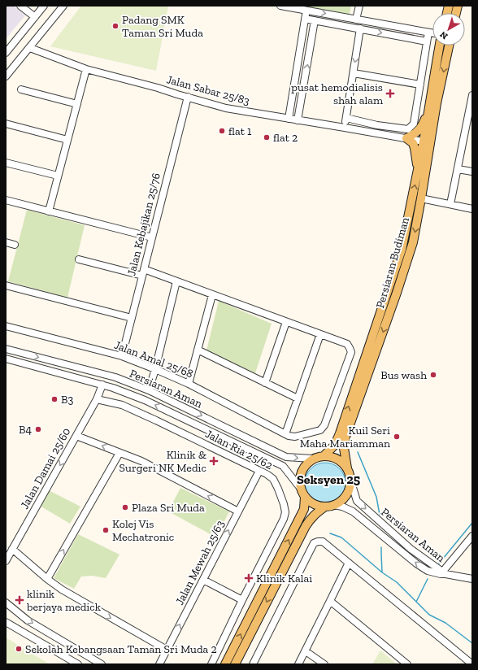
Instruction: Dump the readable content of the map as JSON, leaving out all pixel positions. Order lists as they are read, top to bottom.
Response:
{
  "streets": {
    "main road": ["Persiaran Budiman"],
    "street": [
      "Jalan Sabar 25/83",
      "Jalan Kebajikan 25/76",
      "Jalan Amal 25/68",
      "Persiaran Aman",
      "Jalan Ria 25/62",
      "Jalan Damai 25/60",
      "Jalan Mewah 25/63"
    ]
  },
  "crossings": [
    ["Jalan Sabar 25/83", "Jalan Kebajikan 25/76"],
    ["Jalan Sabar 25/83", "Persiaran Budiman"],
    ["Jalan Kebajikan 25/76", "Jalan Amal 25/68"],
    ["Persiaran Budiman", "Persiaran Aman"],
    ["Persiaran Aman", "Jalan Damai 25/60"],
    ["Jalan Ria 25/62", "Jalan Damai 25/60"],
    ["Jalan Ria 25/62", "Jalan Mewah 25/63"]
  ],
  "one_way": ["Jalan Mewah 25/63"],
  "districts": ["Seksyen 25"],
  "places": {
    "other": [
      "Padang SMK Taman Sri Muda",
      "flat 1",
      "flat 2",
      "Bus wash",
      "B3",
      "B4",
      "Kuil Seri Maha Mariamman",
      "Plaza Sri Muda",
      "Kolej Vis Mechatronic",
      "Sekolah Kebangsaan Taman Sri Muda 2"
    ],
    "health": [
      "pusat hemodialisis shah alam",
      "Klinik & Surgeri NK Medic",
      "Klinik Kalai",
      "klinik berjaya medick"
    ]
  },
  "north": "bottom left"
}
